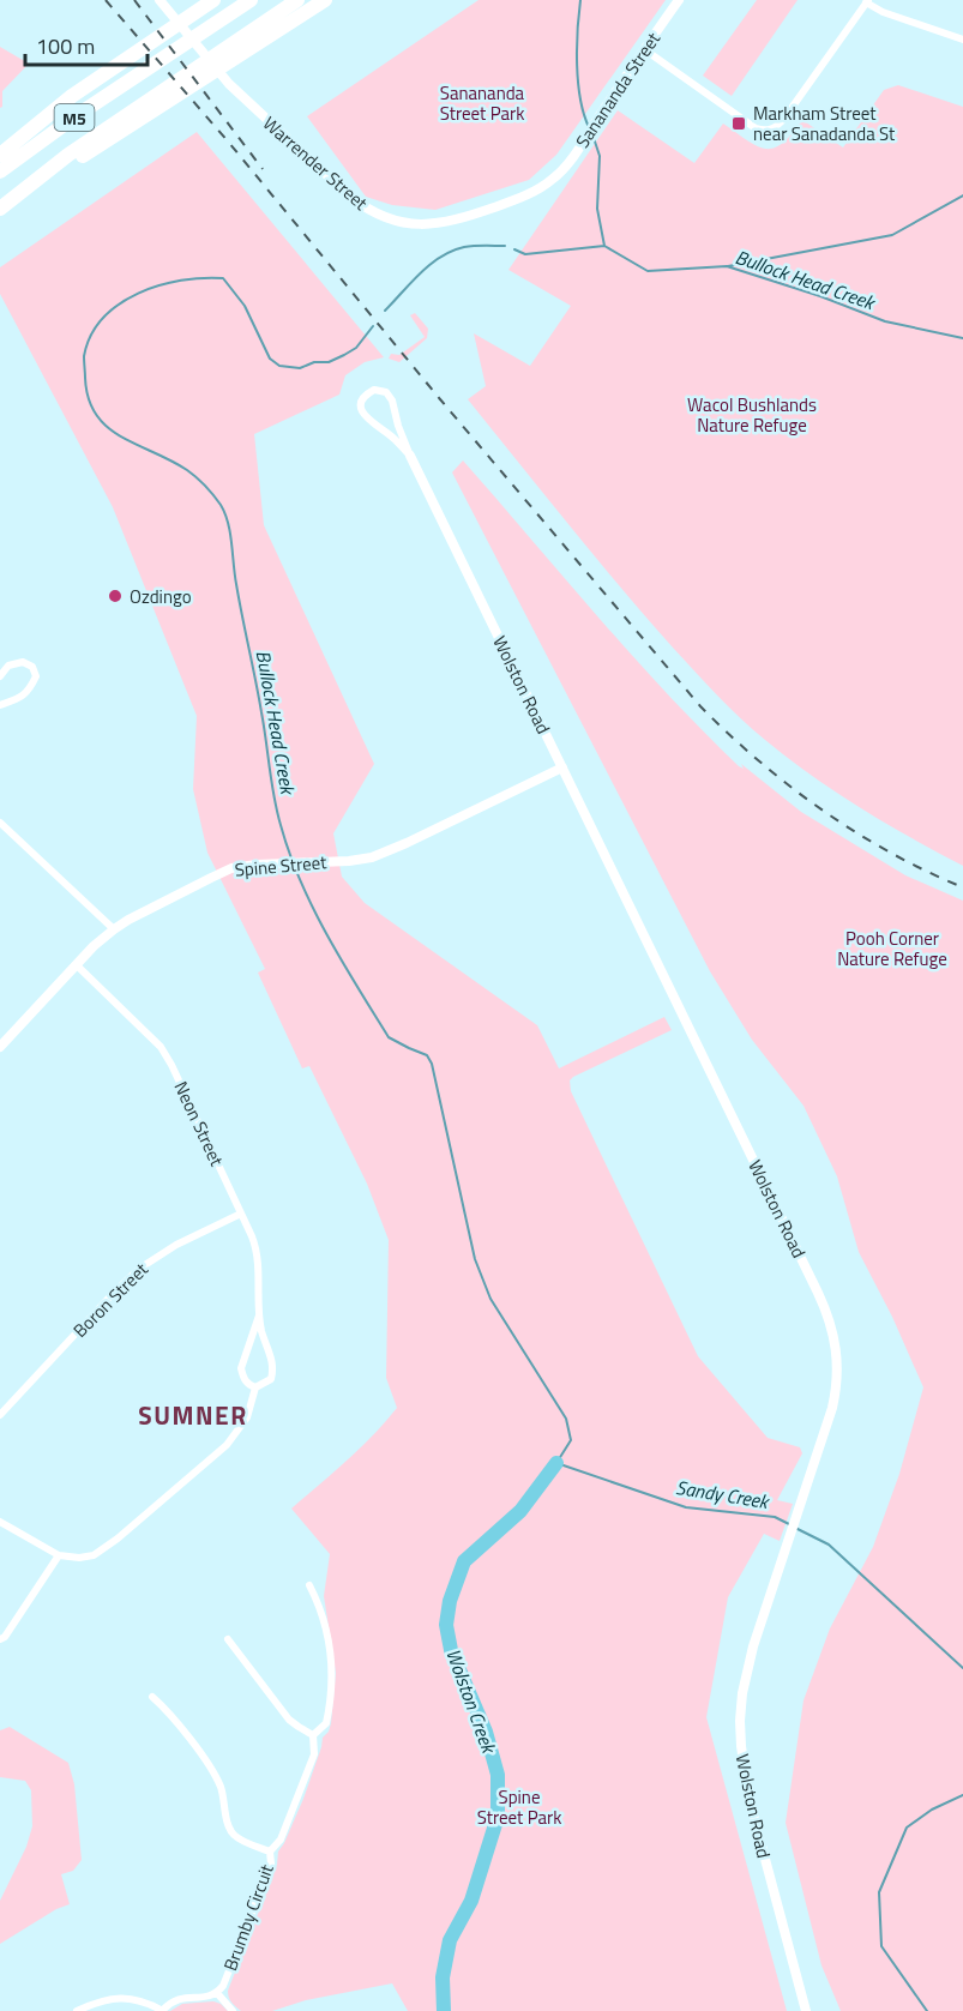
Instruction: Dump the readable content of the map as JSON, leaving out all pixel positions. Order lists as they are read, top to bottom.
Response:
{
  "streets": {
    "highway": ["M5"],
    "street": [
      "Sanananda Street",
      "Warrender Street",
      "Wolston Road",
      "Spine Street",
      "Neon Street",
      "Boron Street",
      "Brumby Circuit"
    ]
  },
  "crossings": [
    ["Sanananda Street", "Warrender Street"],
    ["Wolston Road", "Spine Street"],
    ["Spine Street", "Neon Street"],
    ["Neon Street", "Boron Street"]
  ],
  "districts": ["SUMNER"],
  "water": ["Bullock Head Creek", "Sandy Creek", "Wolston Creek"],
  "parks": [
    "Sanananda Street Park",
    "Wacol Bushlands Nature Refuge",
    "Pooh Corner Nature Refuge",
    "Spine Street Park"
  ],
  "places": {
    "transit": ["Markham Street near Sanadanda St"],
    "other": ["Ozdingo"]
  },
  "scale_bar": "100 m"
}
